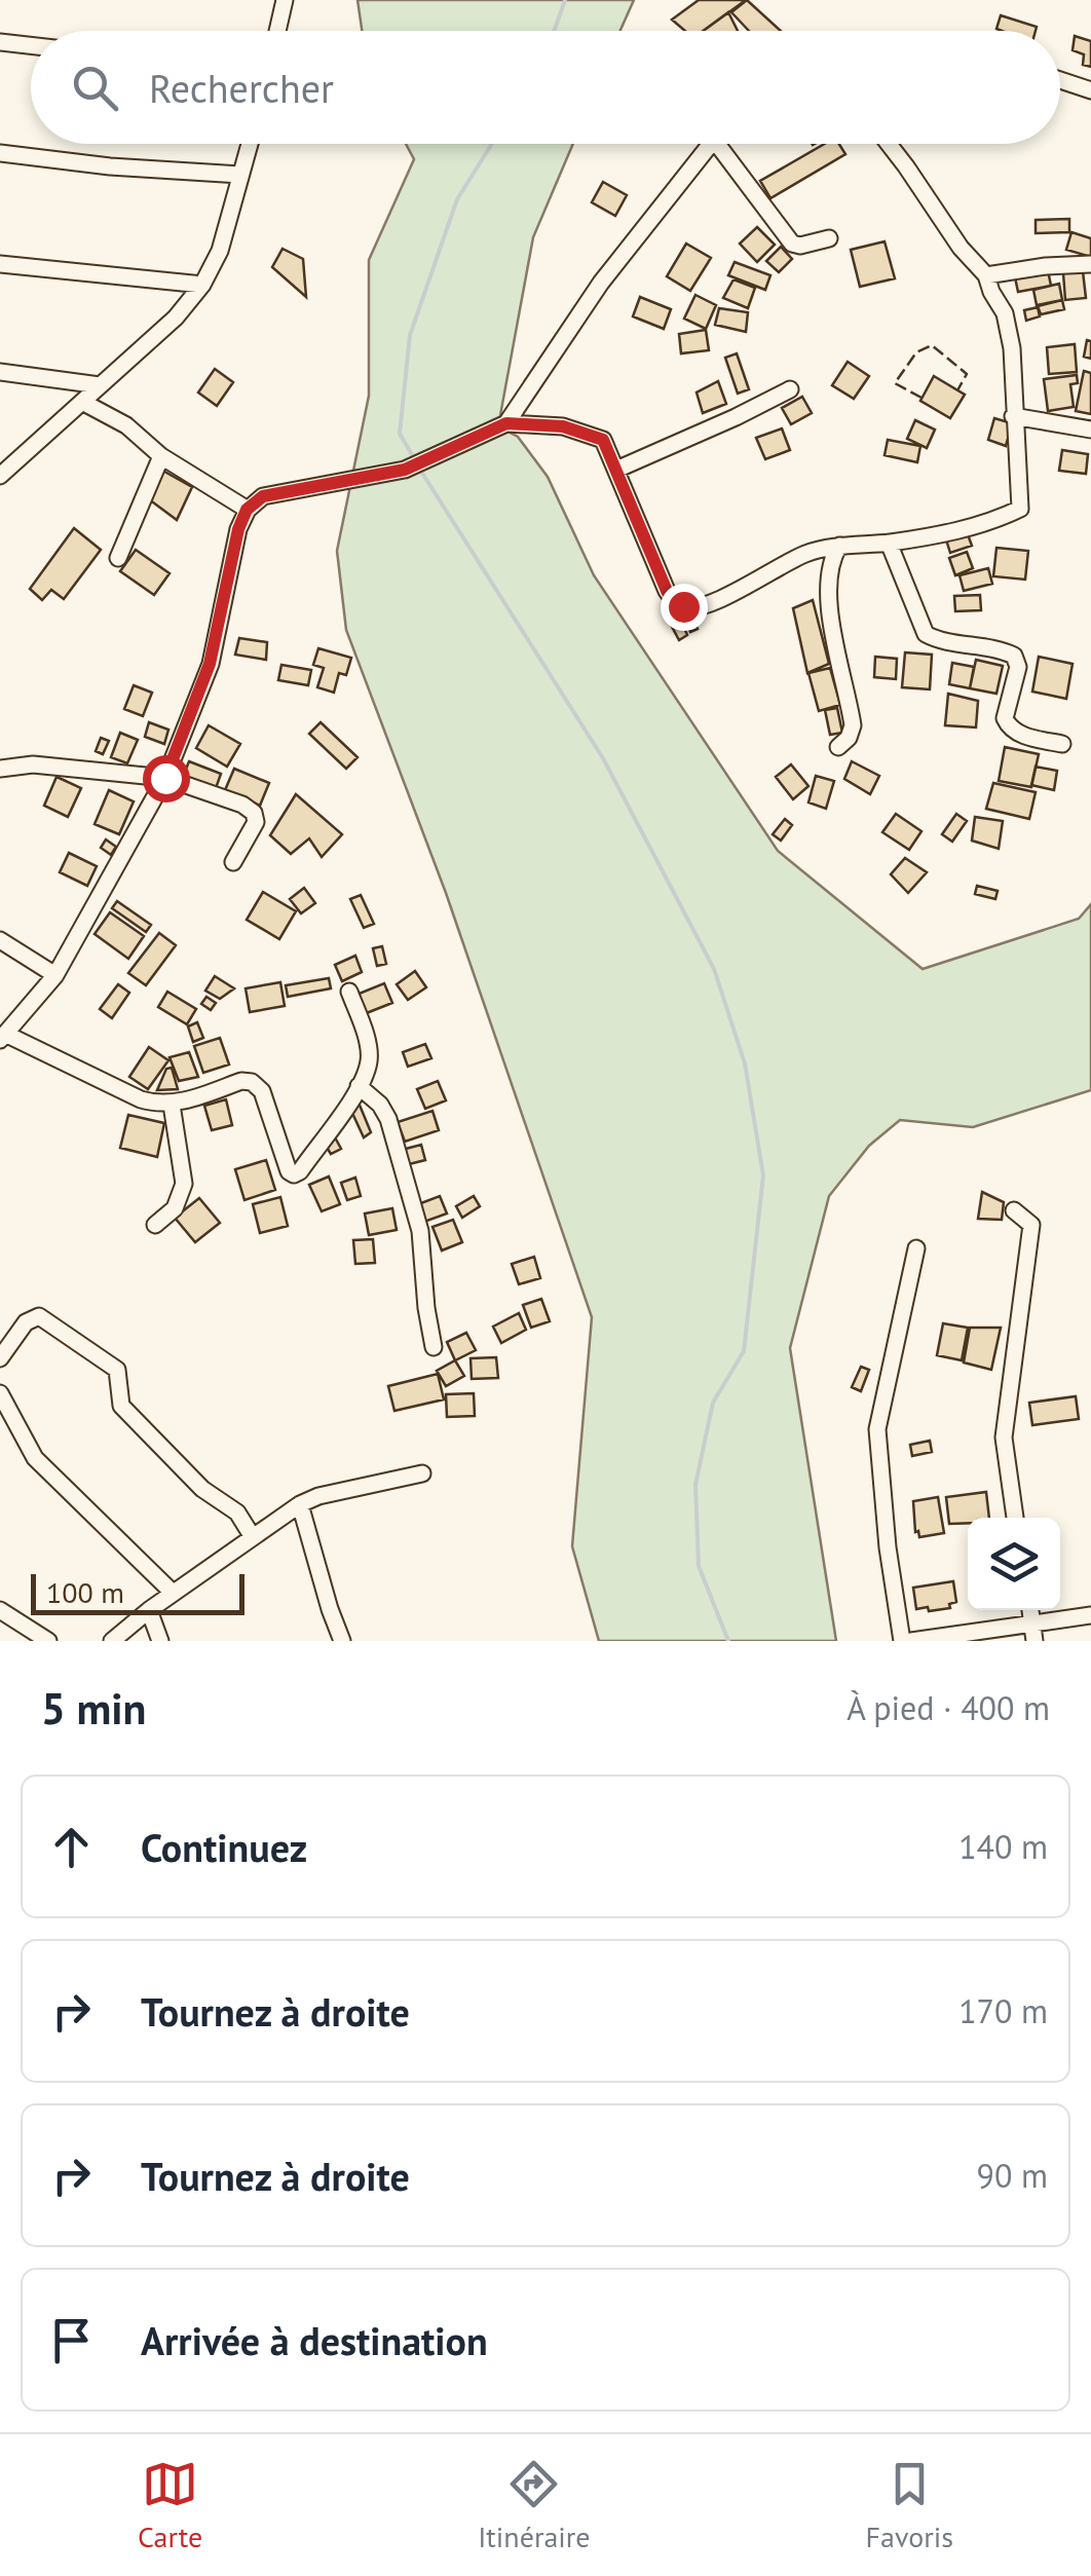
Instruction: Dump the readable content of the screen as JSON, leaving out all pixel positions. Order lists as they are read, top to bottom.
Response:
{
  "scale_bar": "100 m",
  "page": {
    "search": "Rechercher",
    "scale": "100 m",
    "heading": ["5 min", "À pied · 400 m"],
    "list": [
      ["Continuez", "140 m"],
      ["Tournez à droite", "170 m"],
      ["Tournez à droite", "90 m"],
      "Arrivée à destination"
    ],
    "nav": ["Carte", "Itinéraire", "Favoris"]
  }
}
